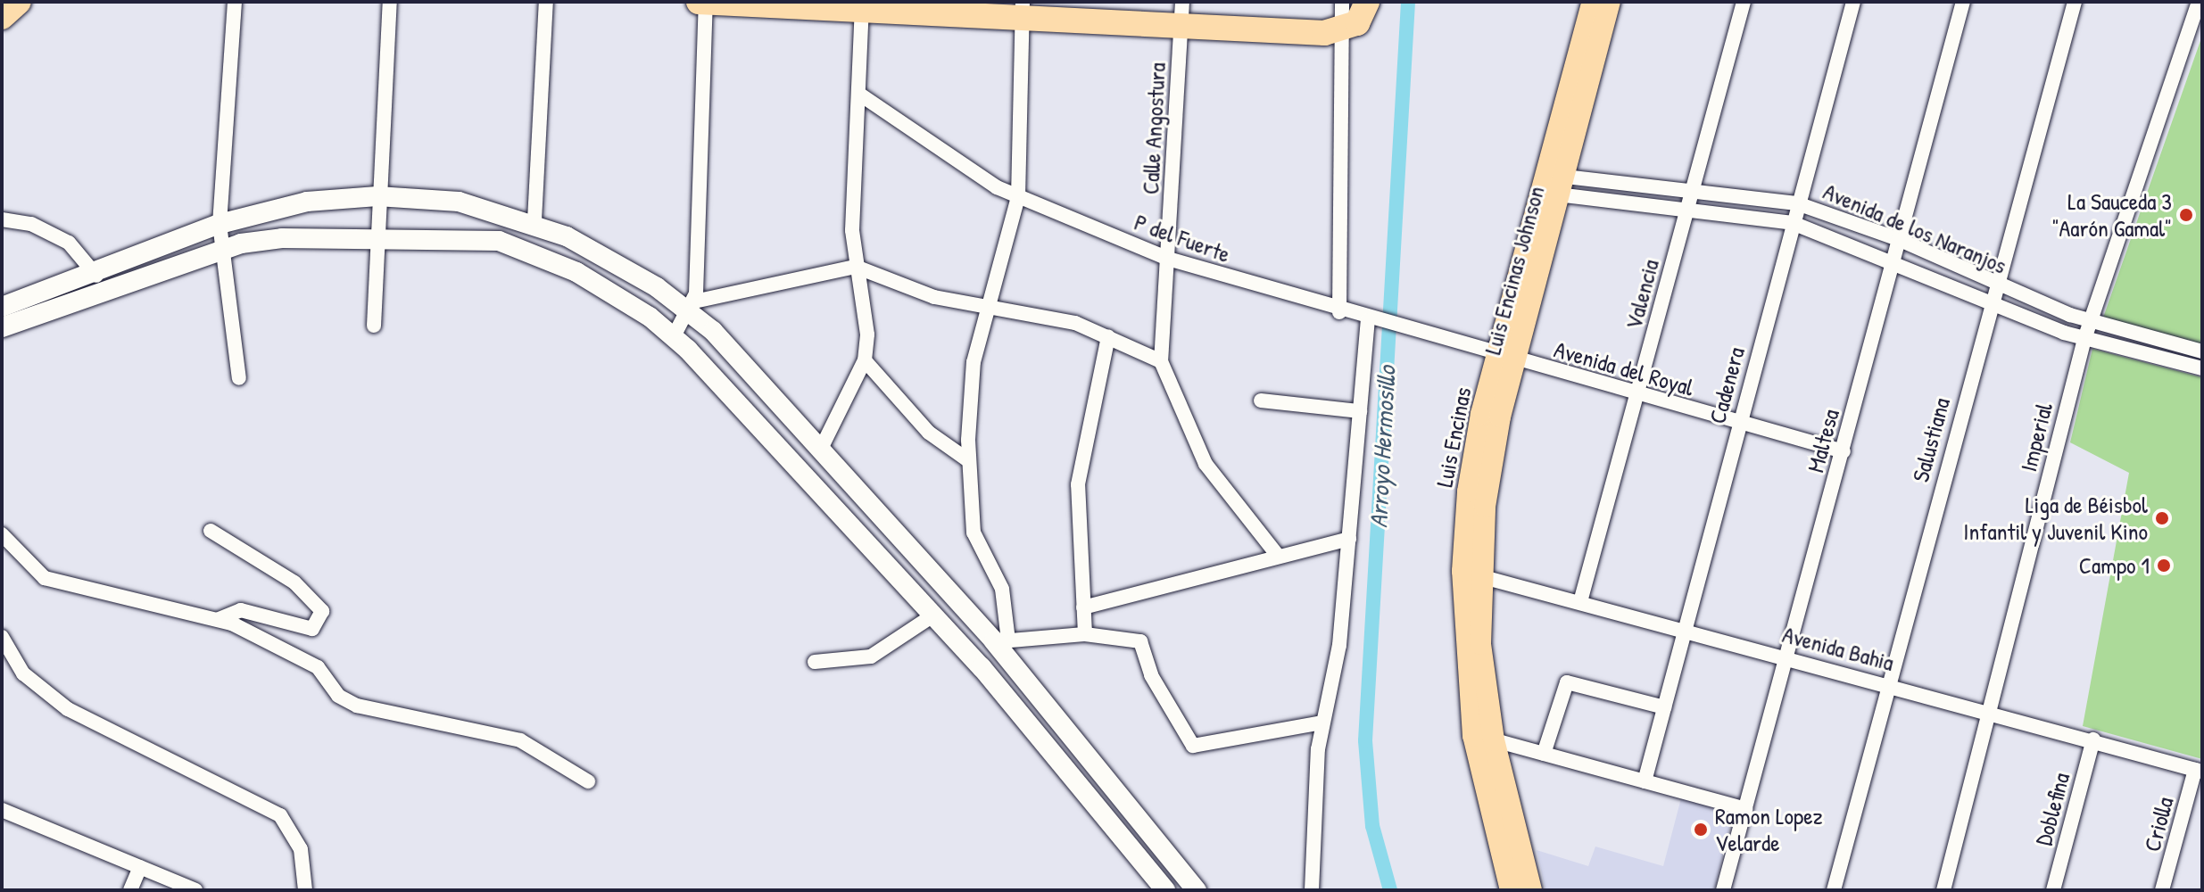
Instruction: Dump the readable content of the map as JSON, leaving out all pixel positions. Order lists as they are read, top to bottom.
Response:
{
  "streets": {
    "main road": ["Luis Encinas Johnson"],
    "street": [
      "Calle Angostura",
      "Avenida de los Naranjos",
      "P del Fuerte",
      "Valencia",
      "Avenida del Royal",
      "Cadenera",
      "Imperial",
      "Salustiana",
      "Maltesa",
      "Avenida Bahia",
      "Doblefina",
      "Criolla"
    ]
  },
  "crossings": [
    ["Calle Angostura", "P del Fuerte"],
    ["Avenida de los Naranjos", "Luis Encinas Johnson"],
    ["Avenida de los Naranjos", "Valencia"],
    ["Avenida de los Naranjos", "Cadenera"],
    ["Avenida de los Naranjos", "Imperial"],
    ["Avenida de los Naranjos", "Salustiana"],
    ["Avenida de los Naranjos", "Maltesa"],
    ["P del Fuerte", "Luis Encinas Johnson"],
    ["P del Fuerte", "Avenida del Royal"],
    ["Luis Encinas Johnson", "Avenida del Royal"],
    ["Luis Encinas Johnson", "Avenida Bahia"],
    ["Valencia", "Avenida del Royal"],
    ["Valencia", "Avenida Bahia"],
    ["Avenida del Royal", "Cadenera"],
    ["Avenida del Royal", "Maltesa"],
    ["Cadenera", "Avenida Bahia"],
    ["Imperial", "Avenida Bahia"],
    ["Salustiana", "Avenida Bahia"],
    ["Maltesa", "Avenida Bahia"],
    ["Avenida Bahia", "Doblefina"],
    ["Avenida Bahia", "Criolla"]
  ],
  "water": ["Arroyo Hermosillo"],
  "places": [
    "La Sauceda 3 \"Aarón Gamal\"",
    "Liga de Béisbol Infantil y Juvenil Kino",
    "Campo 1",
    "Ramon Lopez Velarde"
  ]
}
